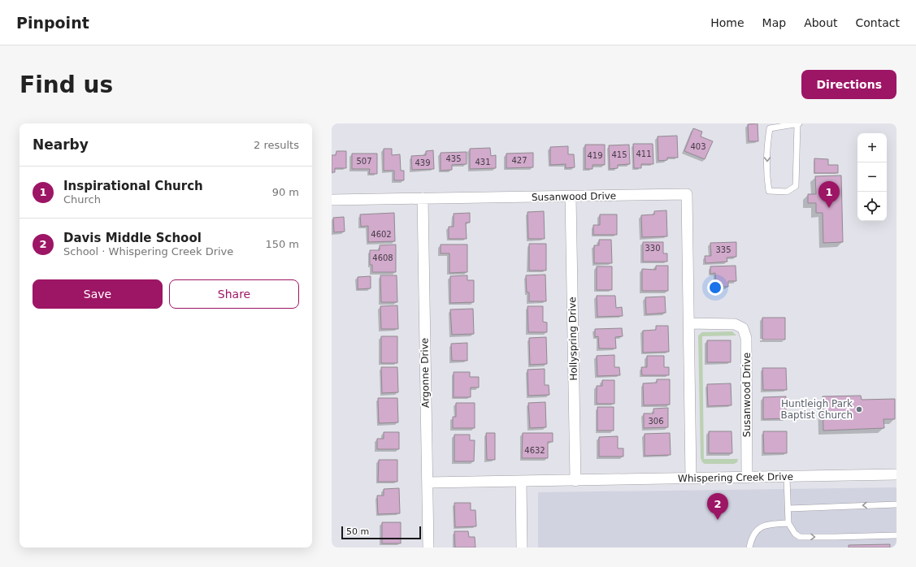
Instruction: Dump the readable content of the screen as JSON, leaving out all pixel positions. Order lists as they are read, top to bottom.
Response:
{
  "streets": {
    "street": [
      "Susanwood Drive",
      "Hollyspring Drive",
      "Argonne Drive",
      "Whispering Creek Drive"
    ]
  },
  "crossings": [
    ["Susanwood Drive", "Hollyspring Drive"],
    ["Susanwood Drive", "Argonne Drive"],
    ["Susanwood Drive", "Whispering Creek Drive"],
    ["Hollyspring Drive", "Whispering Creek Drive"]
  ],
  "places": ["Huntleigh Park Baptist Church"],
  "house_numbers": [
    "403",
    "411",
    "415",
    "419",
    "435",
    "427",
    "507",
    "431",
    "439",
    "4602",
    "330",
    "335",
    "4608",
    "306",
    "4632"
  ],
  "scale_bar": "50 m",
  "page": {
    "header": "Pinpoint",
    "nav": [
      "Home",
      "Map",
      "About",
      "Contact"
    ],
    "buttons": [
      "Directions",
      ["Save", "Share"]
    ],
    "title": "Find us",
    "heading": ["Nearby", "2 results"],
    "map_buttons": ["+", "−"],
    "list": [
      {
        "mark": "1",
        "name": "Inspirational Church",
        "note": "Church",
        "value": "90 m"
      },
      {
        "mark": "2",
        "name": "Davis Middle School",
        "note": "School · Whispering Creek Drive",
        "value": "150 m"
      }
    ],
    "pins": ["1", "2"],
    "scale": "50 m"
  }
}
